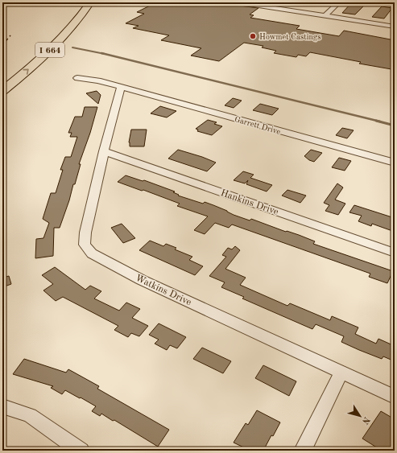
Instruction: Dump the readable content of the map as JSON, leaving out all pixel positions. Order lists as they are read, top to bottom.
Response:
{
  "streets": {
    "highway": ["I 664"],
    "street": ["Garrett Drive", "Hankins Drive", "Watkins Drive"]
  },
  "crossings": [
    ["Garrett Drive", "Watkins Drive"],
    ["Hankins Drive", "Watkins Drive"]
  ],
  "places": ["Howmet Castings"],
  "north": "bottom right"
}
